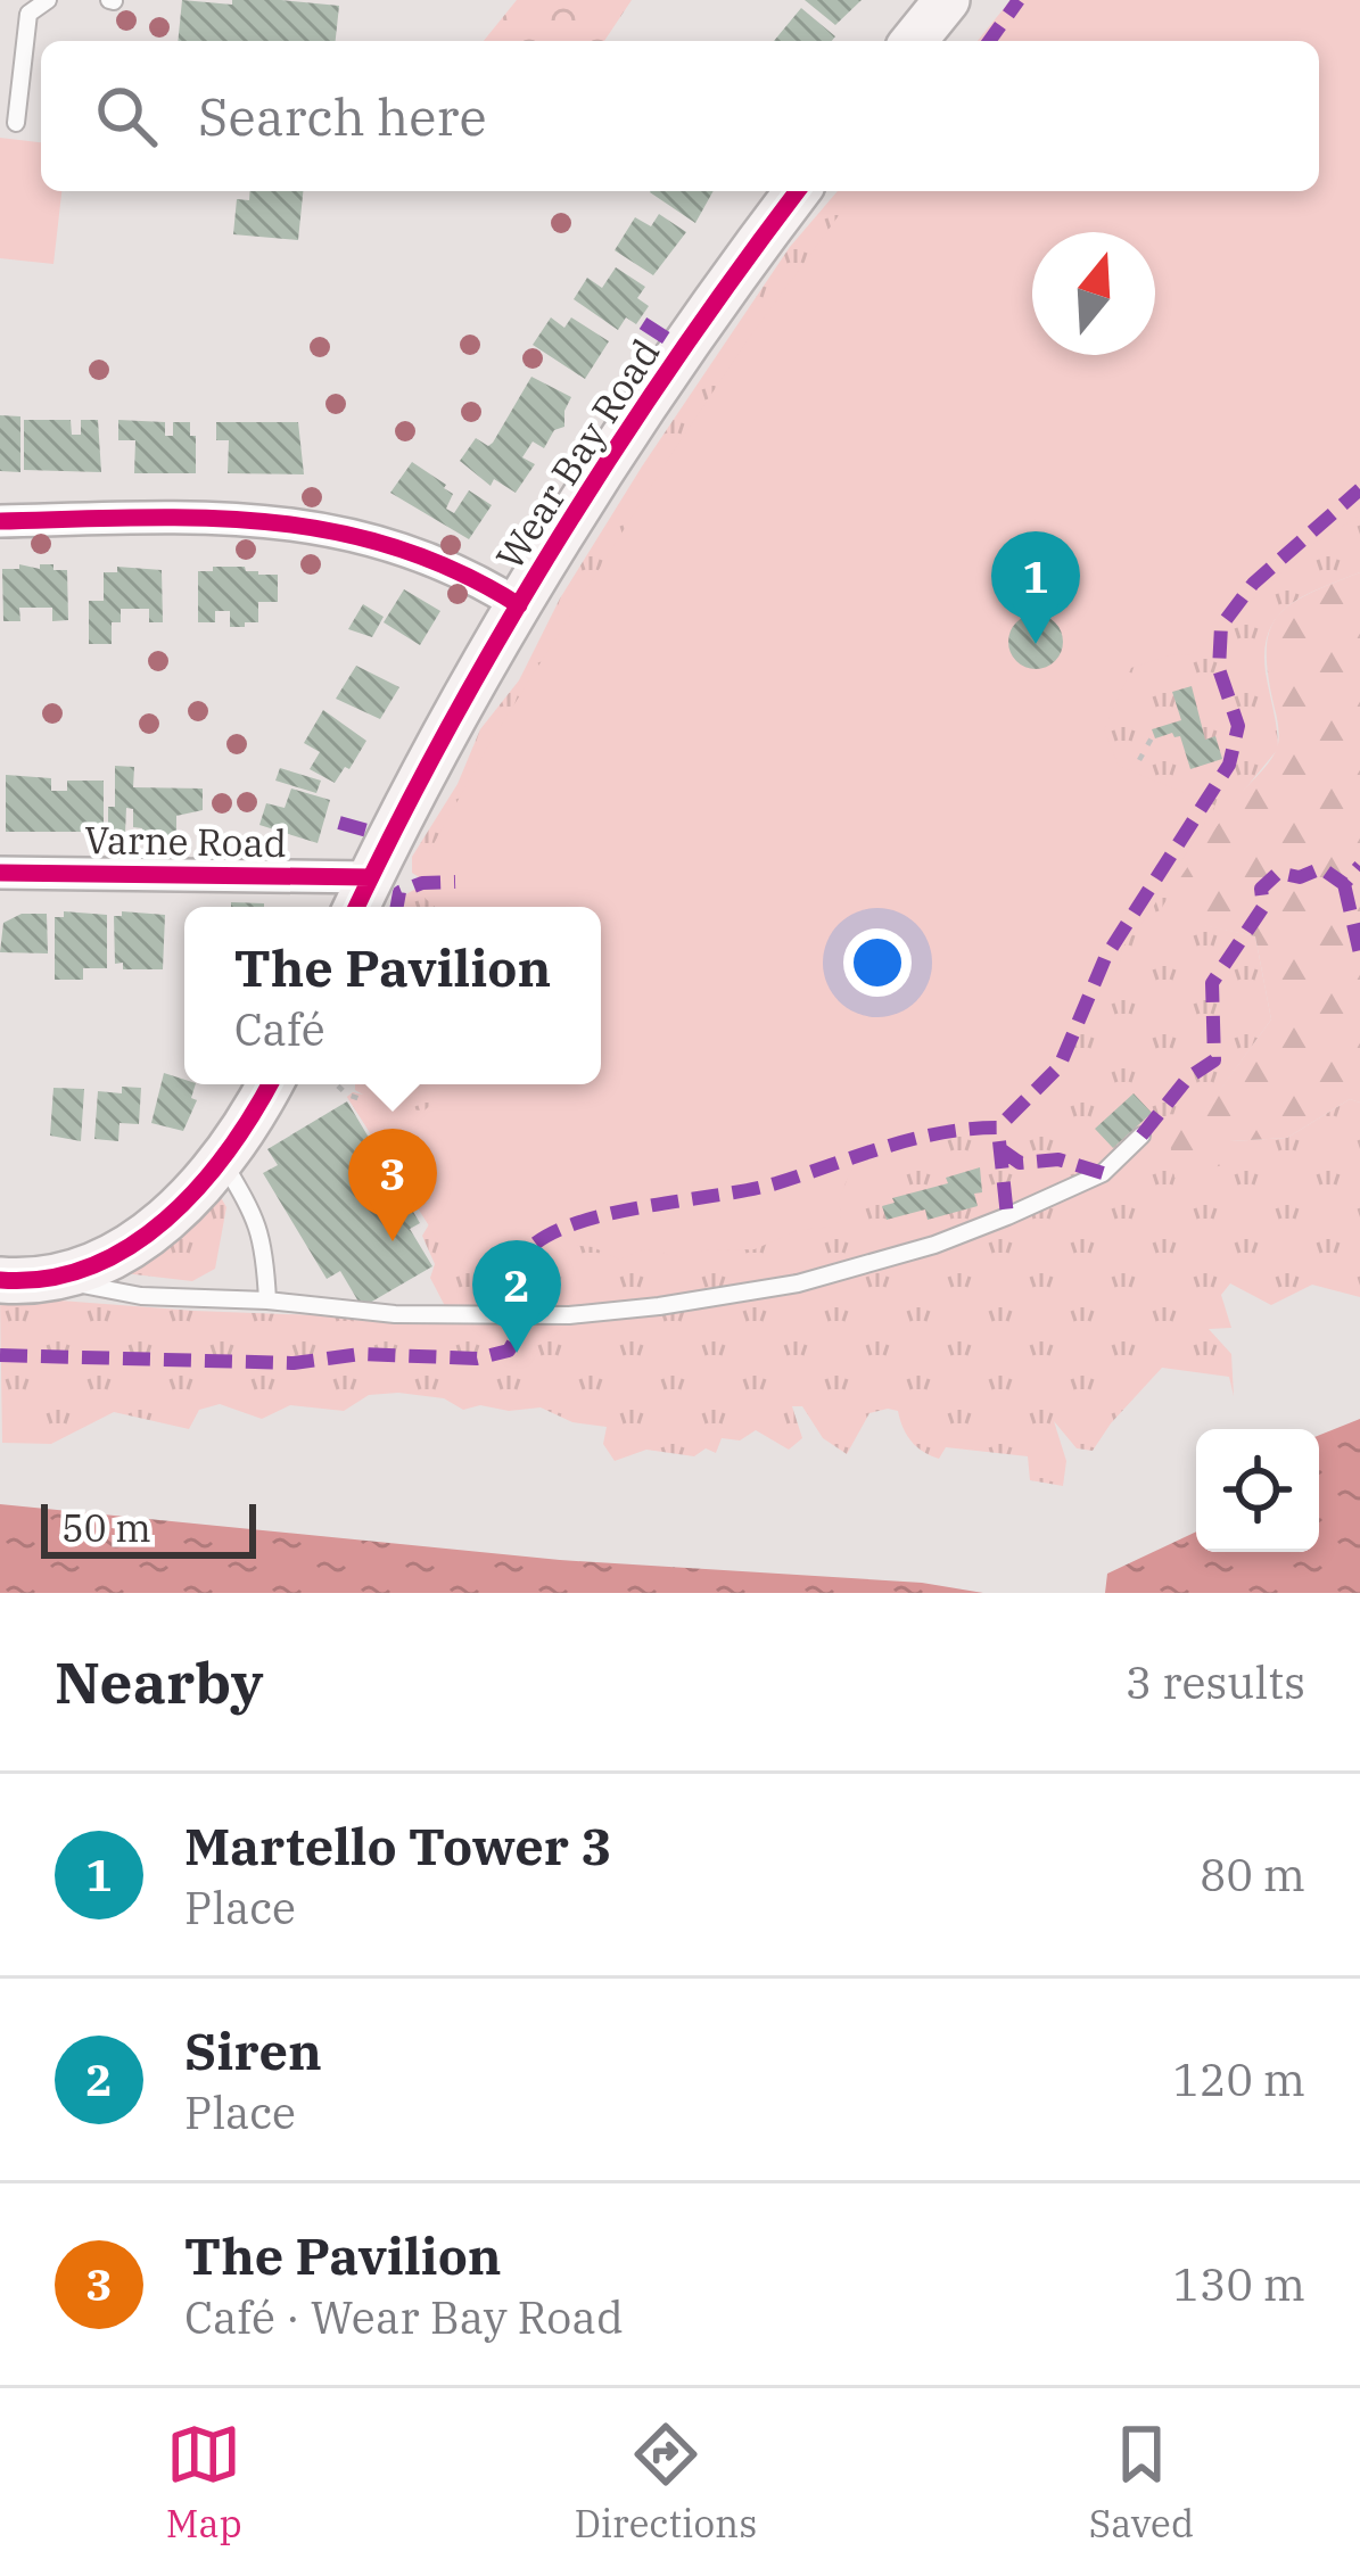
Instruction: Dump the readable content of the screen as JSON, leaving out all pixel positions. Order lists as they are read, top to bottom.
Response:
{
  "streets": {
    "street": ["Wear Bay Road", "Varne Road"]
  },
  "crossings": [
    ["Wear Bay Road", "Varne Road"]
  ],
  "scale_bar": "50 m",
  "north": "top",
  "page": {
    "search": "Search here",
    "pins": ["1", "3", "2"],
    "popup": ["The Pavilion", "Café"],
    "scale": "50 m",
    "heading": ["Nearby", "3 results"],
    "list": [
      {
        "mark": "1",
        "name": "Martello Tower 3",
        "note": "Place",
        "value": "80 m"
      },
      {
        "mark": "2",
        "name": "Siren",
        "note": "Place",
        "value": "120 m"
      },
      {
        "mark": "3",
        "name": "The Pavilion",
        "note": "Café · Wear Bay Road",
        "value": "130 m"
      }
    ],
    "nav": ["Map", "Directions", "Saved"]
  }
}
